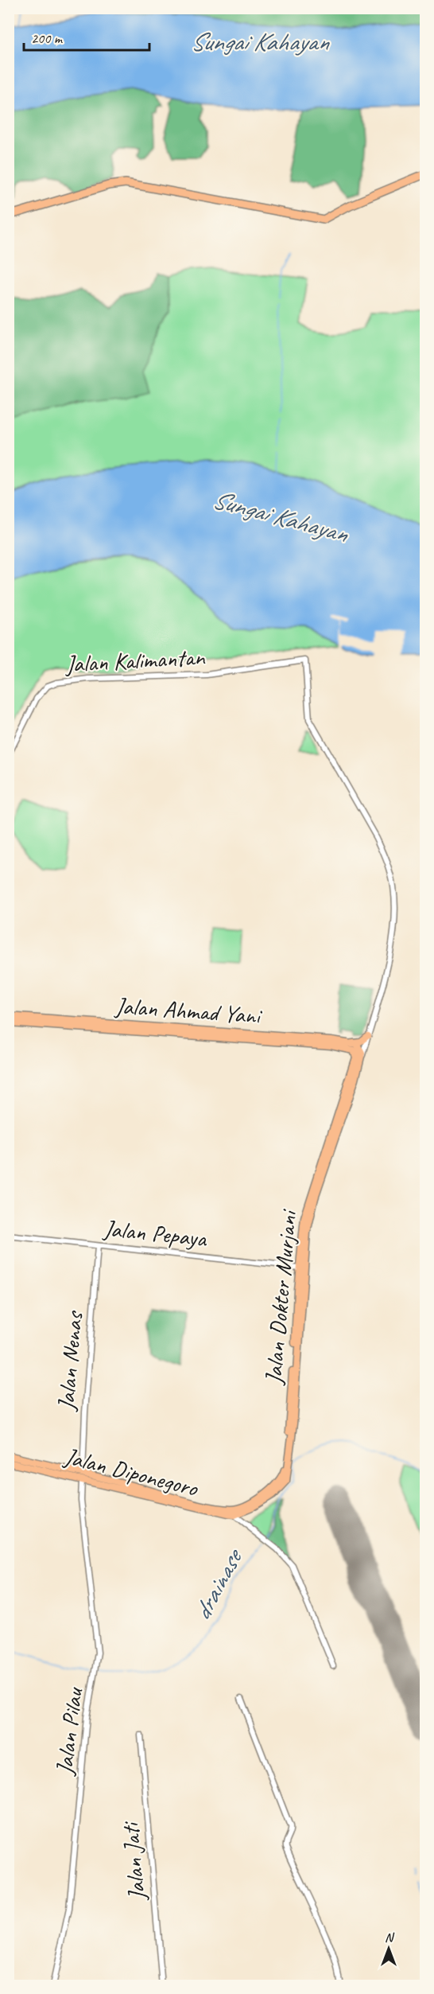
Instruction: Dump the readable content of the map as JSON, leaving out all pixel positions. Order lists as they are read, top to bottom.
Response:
{
  "streets": {
    "main road": ["Jalan Ahmad Yani", "Jalan Dokter Murjani", "Jalan Diponegoro"],
    "street": [
      "Jalan Kalimantan",
      "Jalan Pepaya",
      "Jalan Nenas",
      "Jalan Pilau",
      "Jalan Jati"
    ]
  },
  "crossings": [
    ["Jalan Kalimantan", "Jalan Dokter Murjani"],
    ["Jalan Ahmad Yani", "Jalan Dokter Murjani"],
    ["Jalan Pepaya", "Jalan Dokter Murjani"],
    ["Jalan Pepaya", "Jalan Nenas"],
    ["Jalan Dokter Murjani", "Jalan Diponegoro"],
    ["Jalan Nenas", "Jalan Diponegoro"],
    ["Jalan Nenas", "Jalan Pilau"],
    ["Jalan Diponegoro", "Jalan Pilau"]
  ],
  "water": ["Sungai Kahayan", "drainase"],
  "scale_bar": "200 m",
  "north": "top"
}
